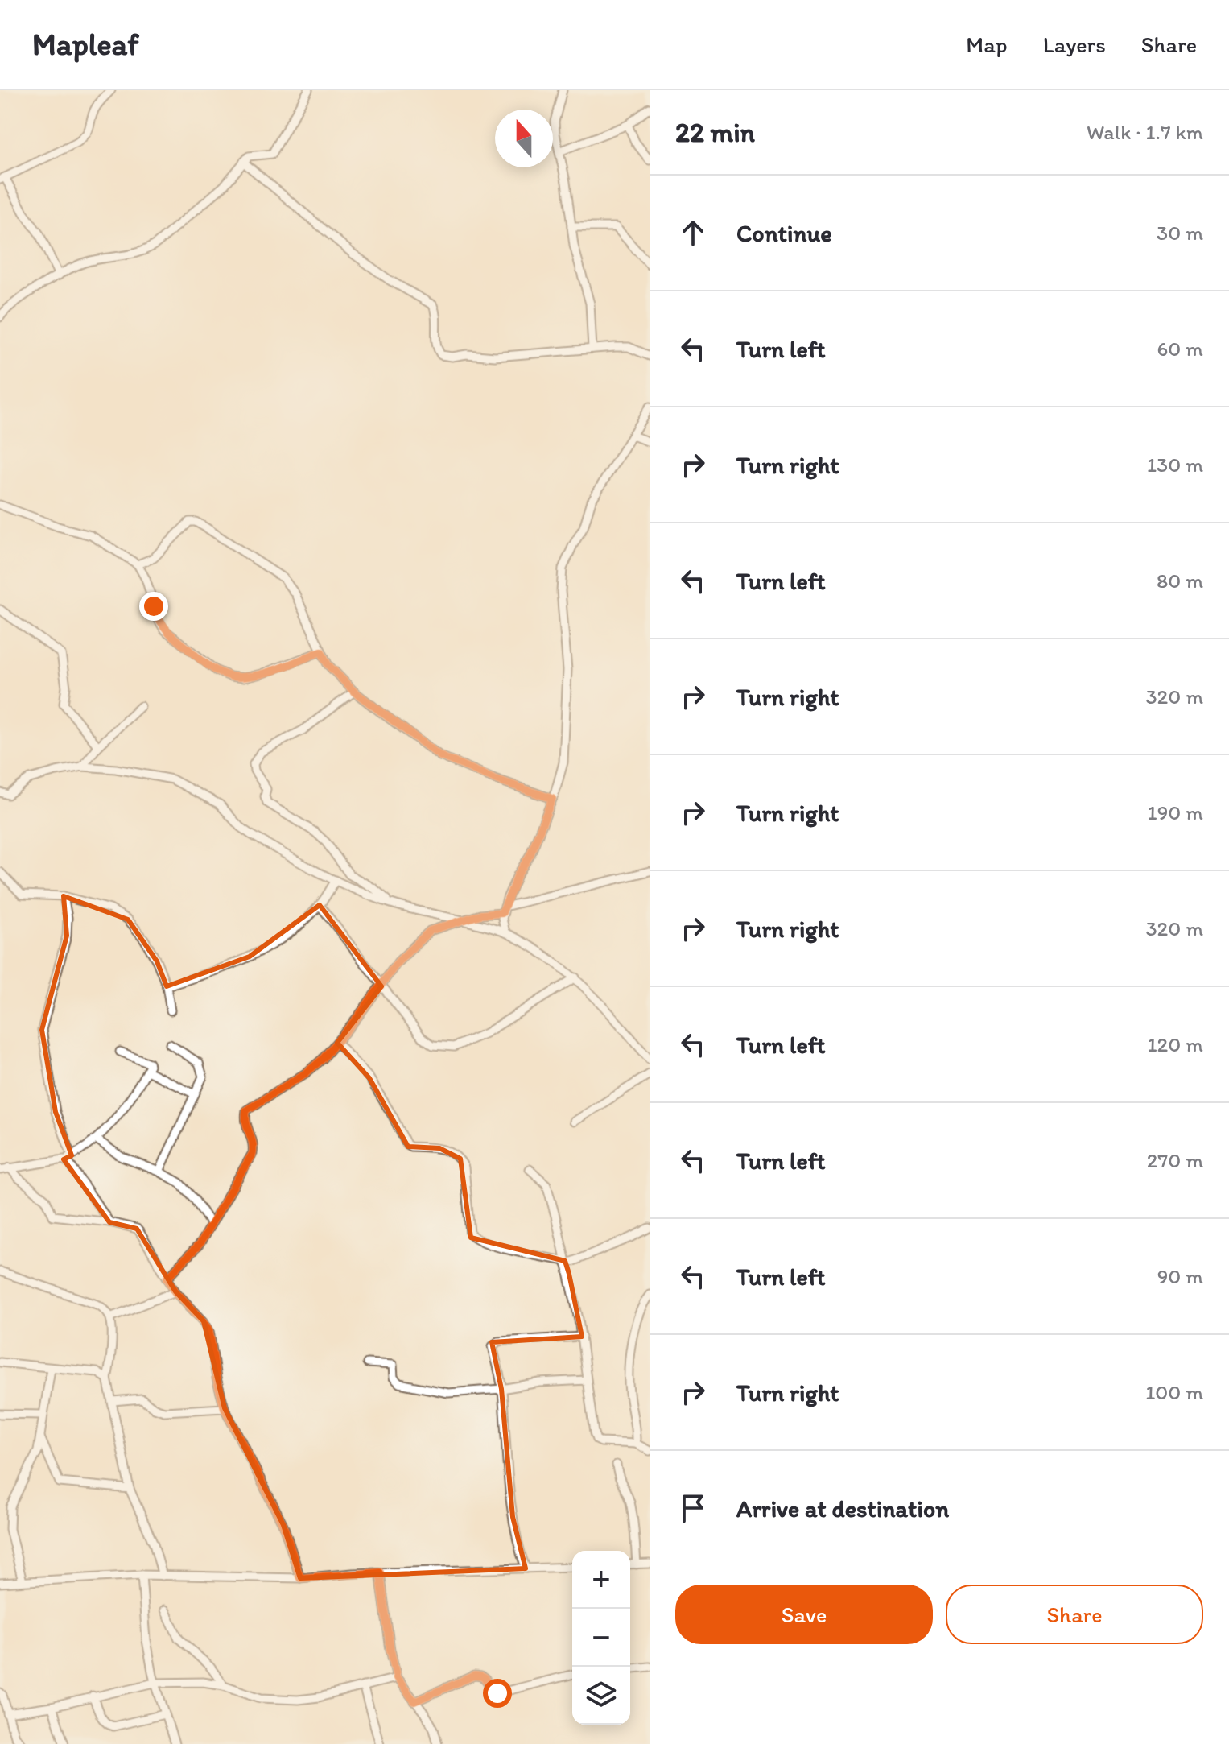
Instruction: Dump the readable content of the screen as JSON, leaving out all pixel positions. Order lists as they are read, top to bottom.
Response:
{
  "north": "top",
  "page": {
    "header": "Mapleaf",
    "nav": ["Map", "Layers", "Share"],
    "heading": ["22 min", "Walk · 1.7 km"],
    "list": [
      ["Continue", "30 m"],
      ["Turn left", "60 m"],
      ["Turn right", "130 m"],
      ["Turn left", "80 m"],
      ["Turn right", "320 m"],
      ["Turn right", "190 m"],
      ["Turn right", "320 m"],
      ["Turn left", "120 m"],
      ["Turn left", "270 m"],
      ["Turn left", "90 m"],
      ["Turn right", "100 m"],
      "Arrive at destination"
    ],
    "map_buttons": ["+", "−"],
    "buttons": ["Save", "Share"]
  }
}
